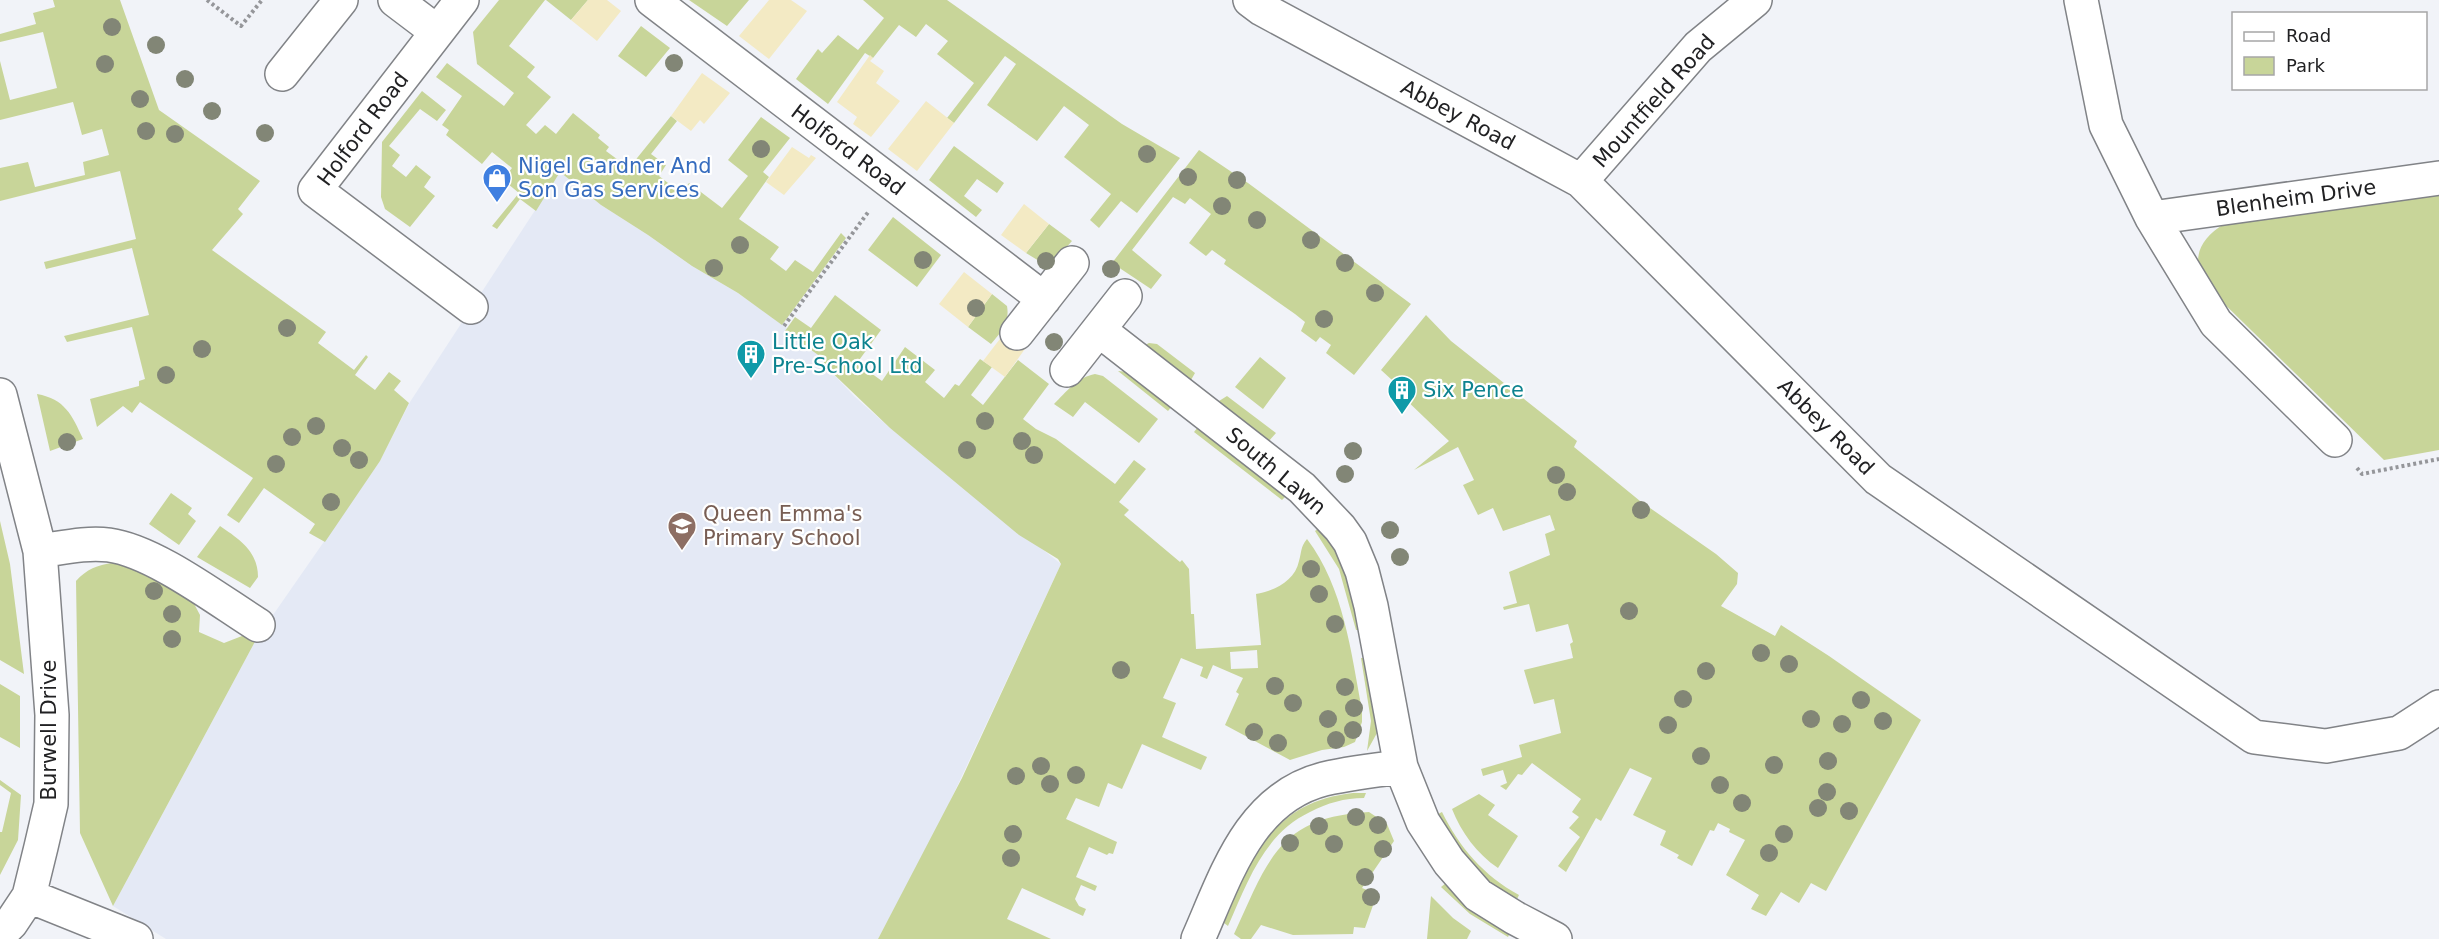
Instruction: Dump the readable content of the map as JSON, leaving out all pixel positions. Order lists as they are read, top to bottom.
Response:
{
  "streets": {
    "street": [
      "Mountfield Road",
      "Abbey Road",
      "Holford Road",
      "Blenheim Drive",
      "South Lawn",
      "Burwell Drive"
    ]
  },
  "crossings": [
    ["Mountfield Road", "Abbey Road"]
  ],
  "places": {
    "shop": ["Nigel Gardner And Son Gas Services"],
    "building": ["Little Oak Pre-School Ltd", "Six Pence"],
    "school or university": ["Queen Emma's Primary School"]
  },
  "legend": ["Road", "Park"]
}
